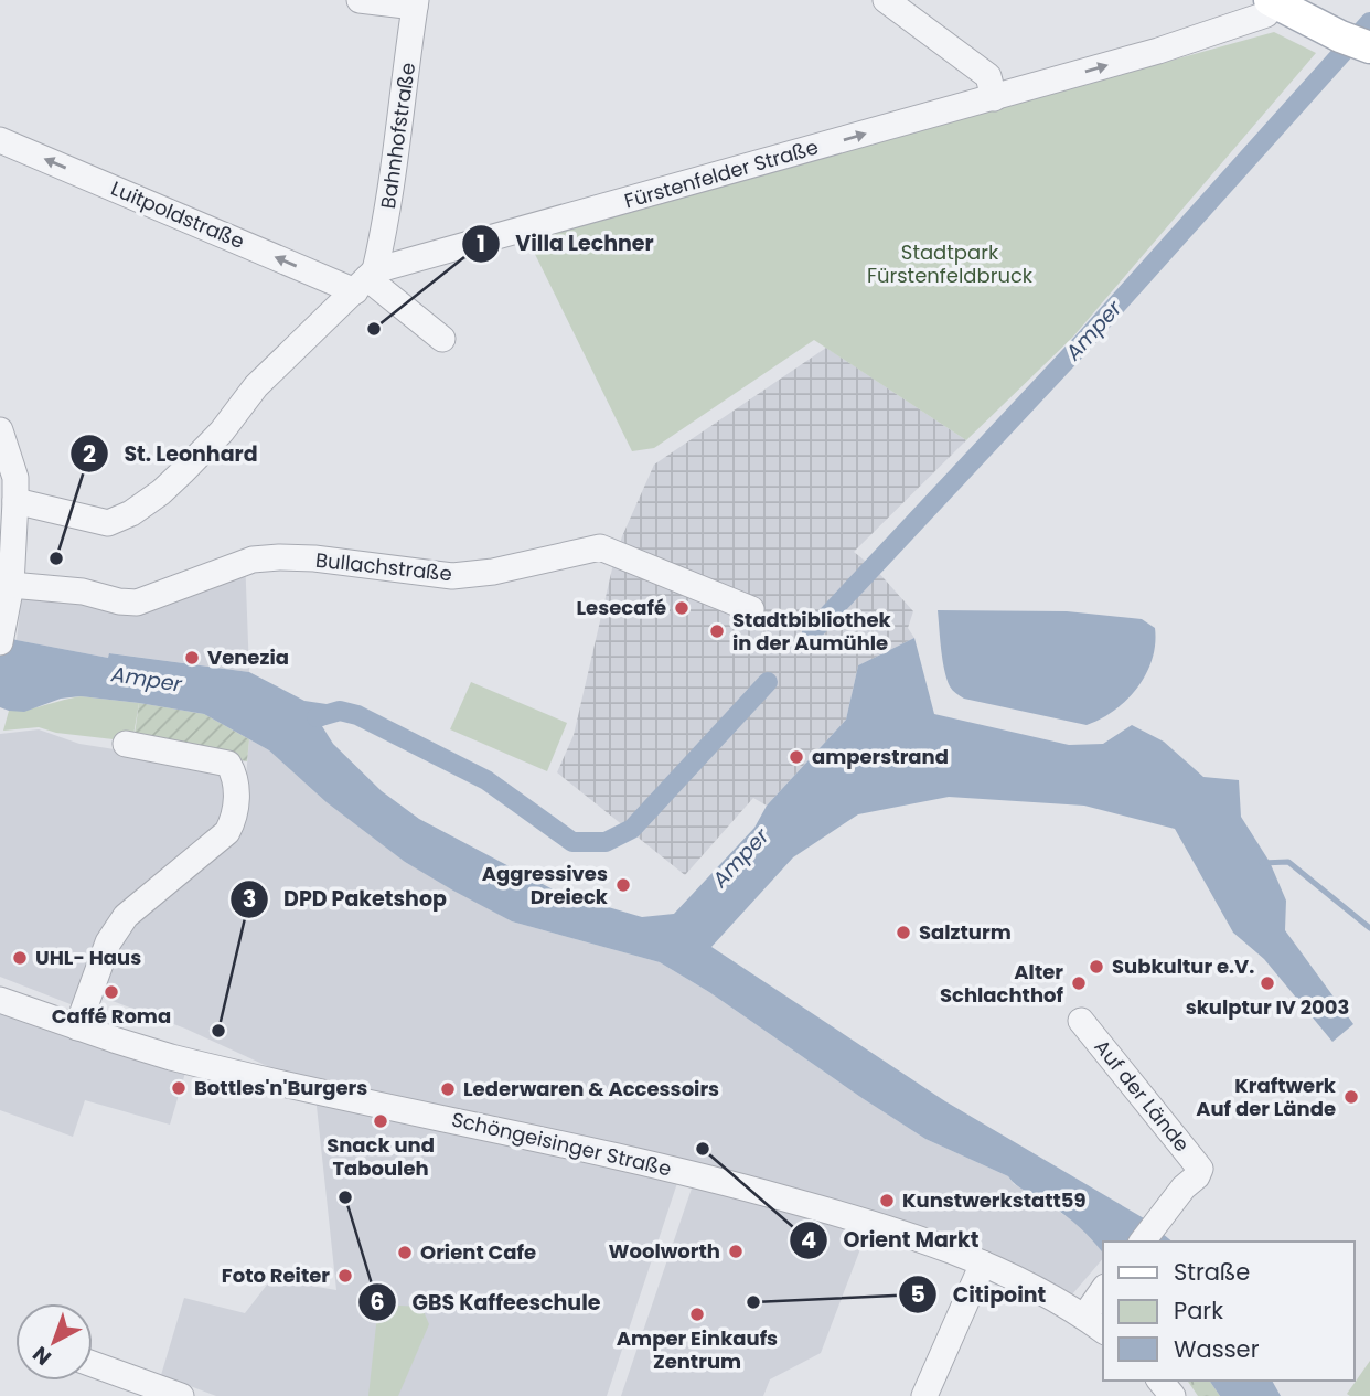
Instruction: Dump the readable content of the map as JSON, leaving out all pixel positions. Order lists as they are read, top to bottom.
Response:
{
  "streets": {
    "main road": ["Fürstenfelder Straße"],
    "street": [
      "Bahnhofstraße",
      "Luitpoldstraße",
      "Bullachstraße",
      "Auf der Lände",
      "Schöngeisinger Straße"
    ]
  },
  "crossings": [
    ["Bahnhofstraße", "Fürstenfelder Straße"],
    ["Bahnhofstraße", "Luitpoldstraße"],
    ["Fürstenfelder Straße", "Luitpoldstraße"]
  ],
  "one_way": ["Fürstenfelder Straße", "Luitpoldstraße"],
  "water": ["Amper"],
  "parks": ["Stadtpark Fürstenfeldbruck"],
  "places": [
    "Villa Lechner",
    "St. Leonhard",
    "Lesecafé",
    "Stadtbibliothek in der Aumühle",
    "Venezia",
    "amperstrand",
    "Aggressives Dreieck",
    "Salzturm",
    "UHL- Haus",
    "Subkultur e.V.",
    "Alter Schlachthof",
    "skulptur IV 2003",
    "Caffé Roma",
    "DPD Paketshop",
    "Bottles'n'Burgers",
    "Lederwaren & Accessoirs",
    "Kraftwerk Auf der Lände",
    "Snack und Tabouleh",
    "Orient Markt",
    "GBS Kaffeeschule",
    "Kunstwerkstatt59",
    "Woolworth",
    "Orient Cafe",
    "Foto Reiter",
    "Citipoint",
    "Amper Einkaufs Zentrum"
  ],
  "legend": ["Straße", "Park", "Wasser"],
  "north": "bottom left"
}
